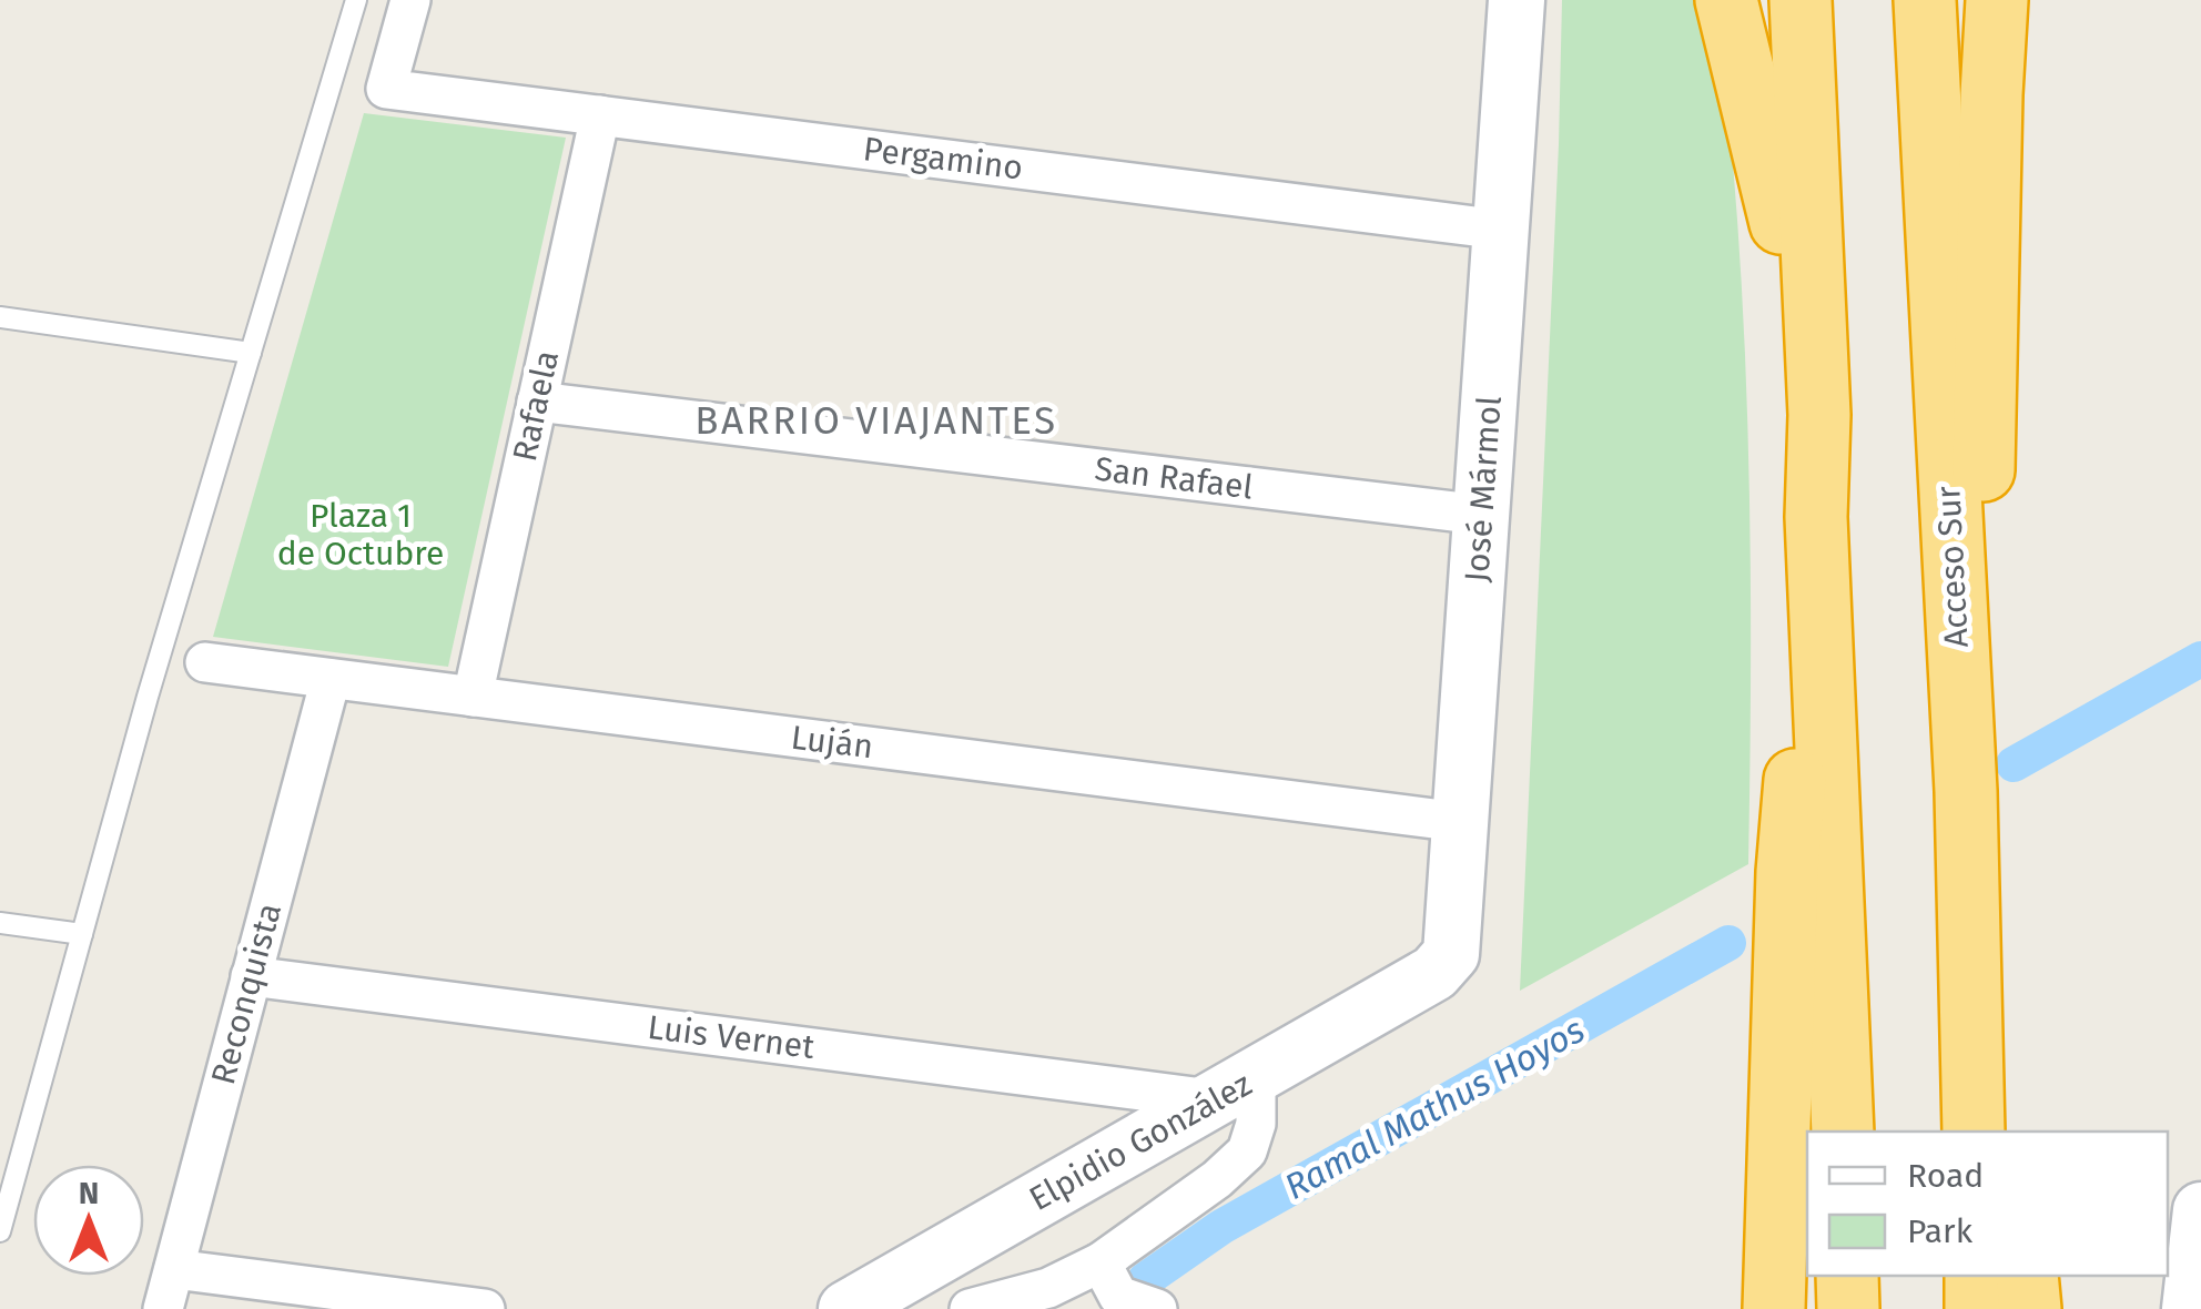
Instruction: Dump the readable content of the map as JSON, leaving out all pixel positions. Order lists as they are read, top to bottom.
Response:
{
  "streets": {
    "highway": ["Acceso Sur"],
    "street": [
      "Pergamino",
      "Rafaela",
      "San Rafael",
      "José Mármol",
      "Luján",
      "Reconquista",
      "Luis Vernet",
      "Elpidio González"
    ]
  },
  "crossings": [
    ["Pergamino", "Rafaela"],
    ["Pergamino", "José Mármol"],
    ["Rafaela", "San Rafael"],
    ["Rafaela", "Luján"],
    ["San Rafael", "José Mármol"],
    ["José Mármol", "Luján"],
    ["José Mármol", "Elpidio González"],
    ["Luján", "Reconquista"],
    ["Reconquista", "Luis Vernet"],
    ["Luis Vernet", "Elpidio González"]
  ],
  "districts": ["BARRIO VIAJANTES"],
  "water": ["Ramal Mathus Hoyos"],
  "parks": ["Plaza 1 de Octubre"],
  "legend": ["Road", "Park"],
  "north": "top"
}
